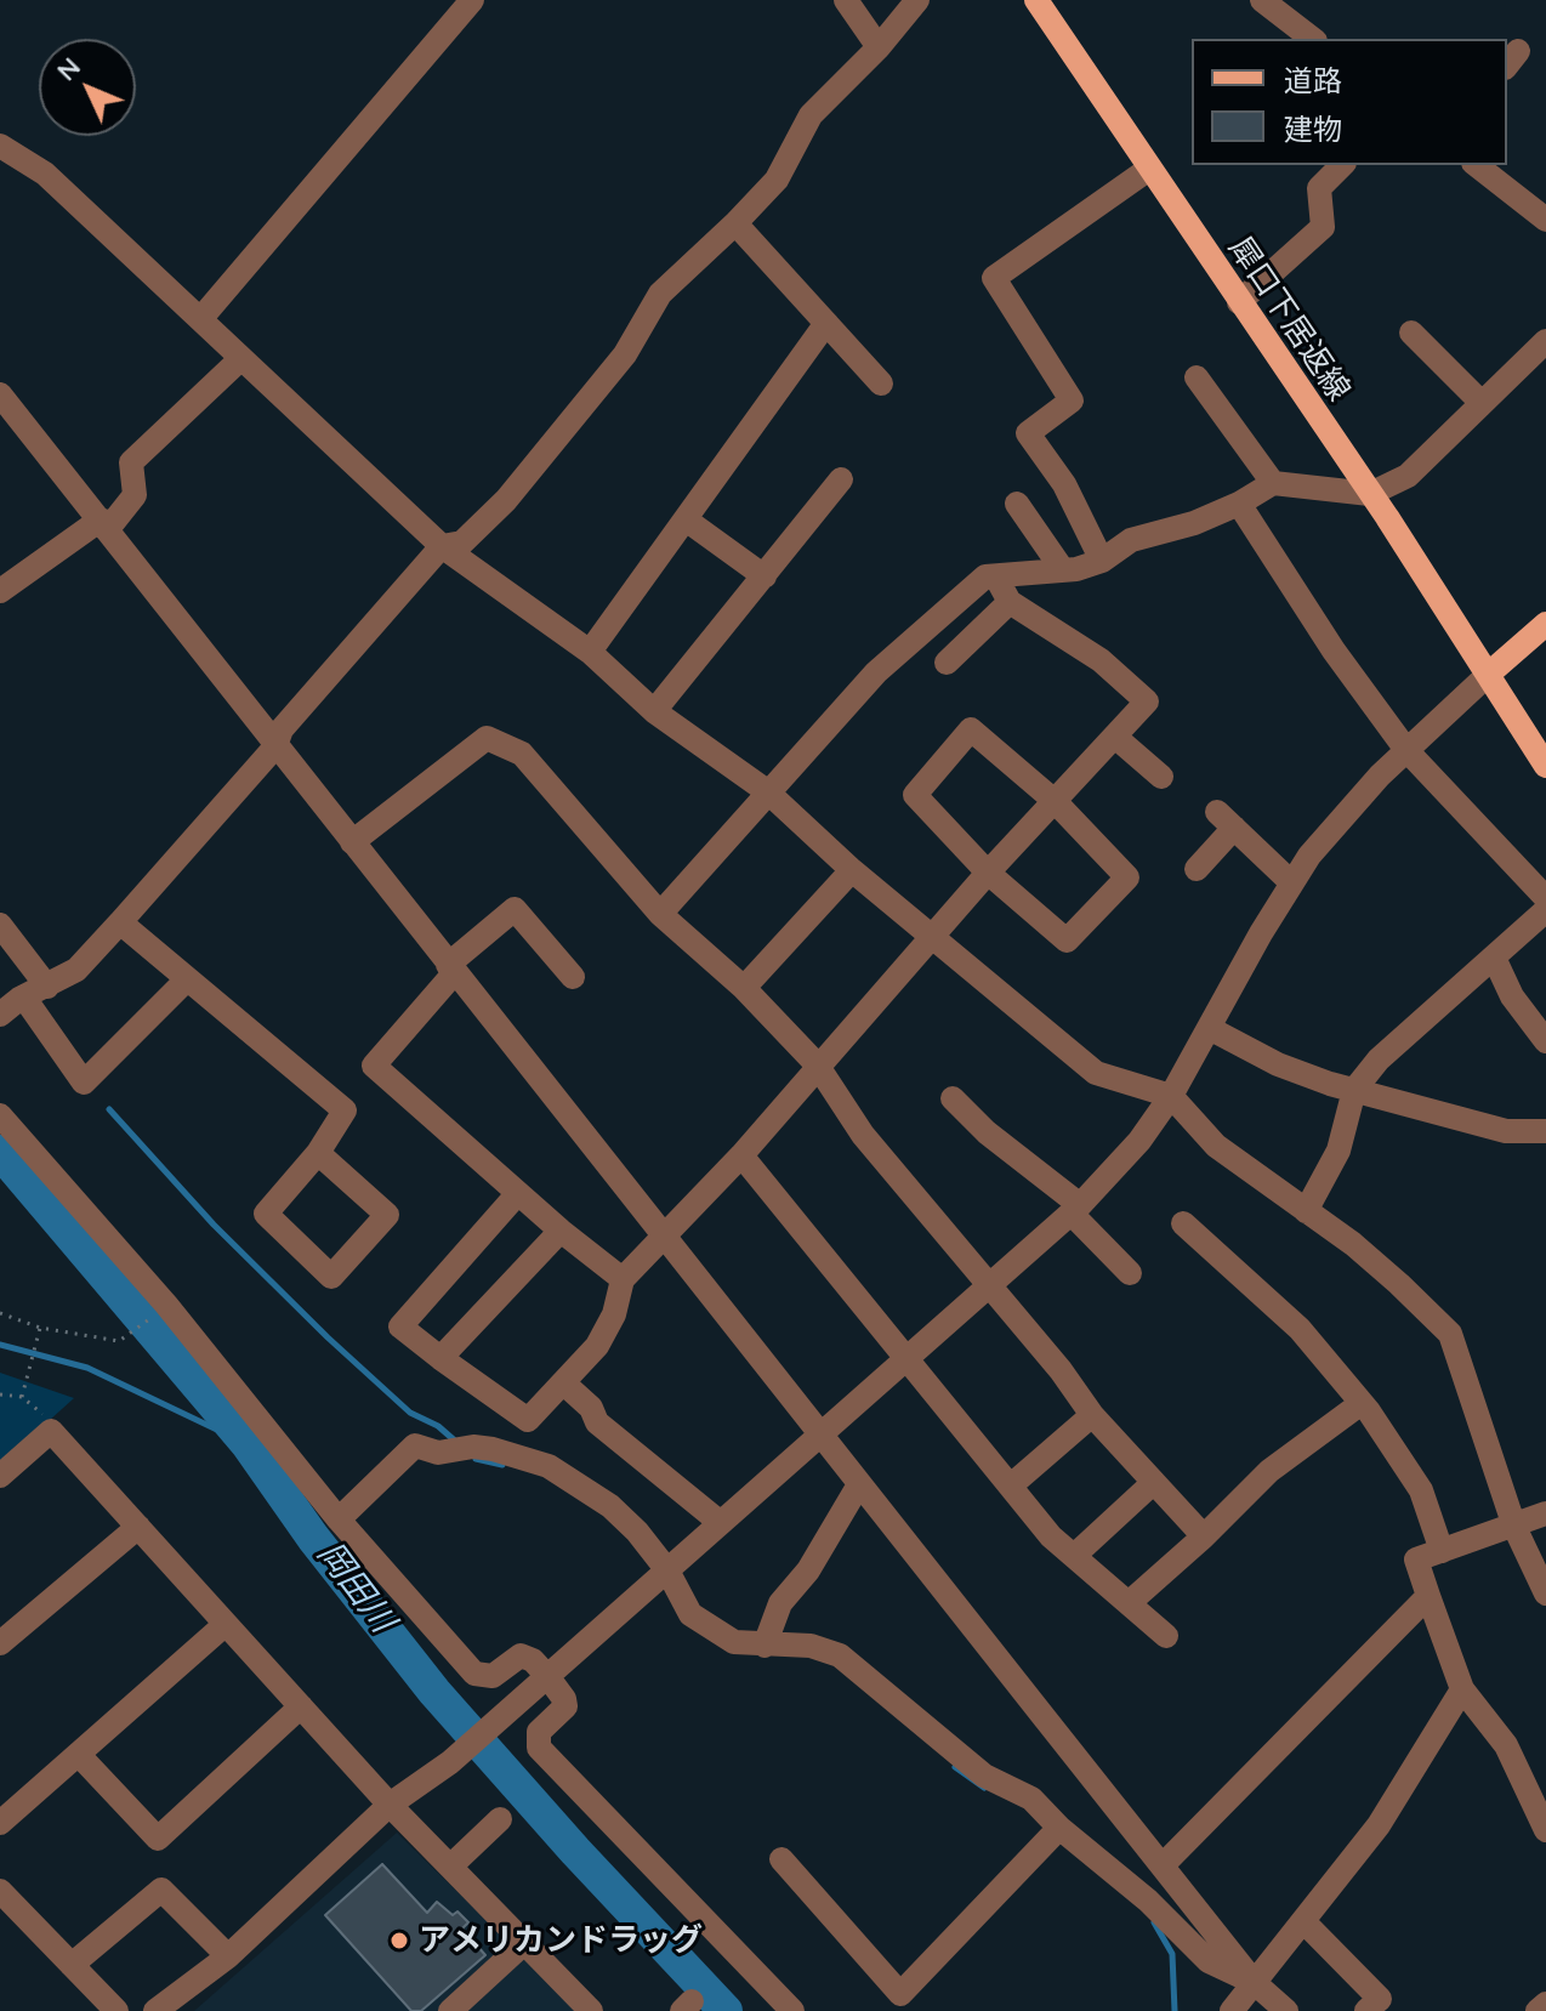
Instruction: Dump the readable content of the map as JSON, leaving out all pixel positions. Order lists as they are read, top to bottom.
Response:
{
  "streets": {
    "main road": ["犀口下居返線"]
  },
  "water": ["岡田川"],
  "places": ["アメリカンドラッグ"],
  "legend": ["道路", "建物"],
  "north": "top left"
}
